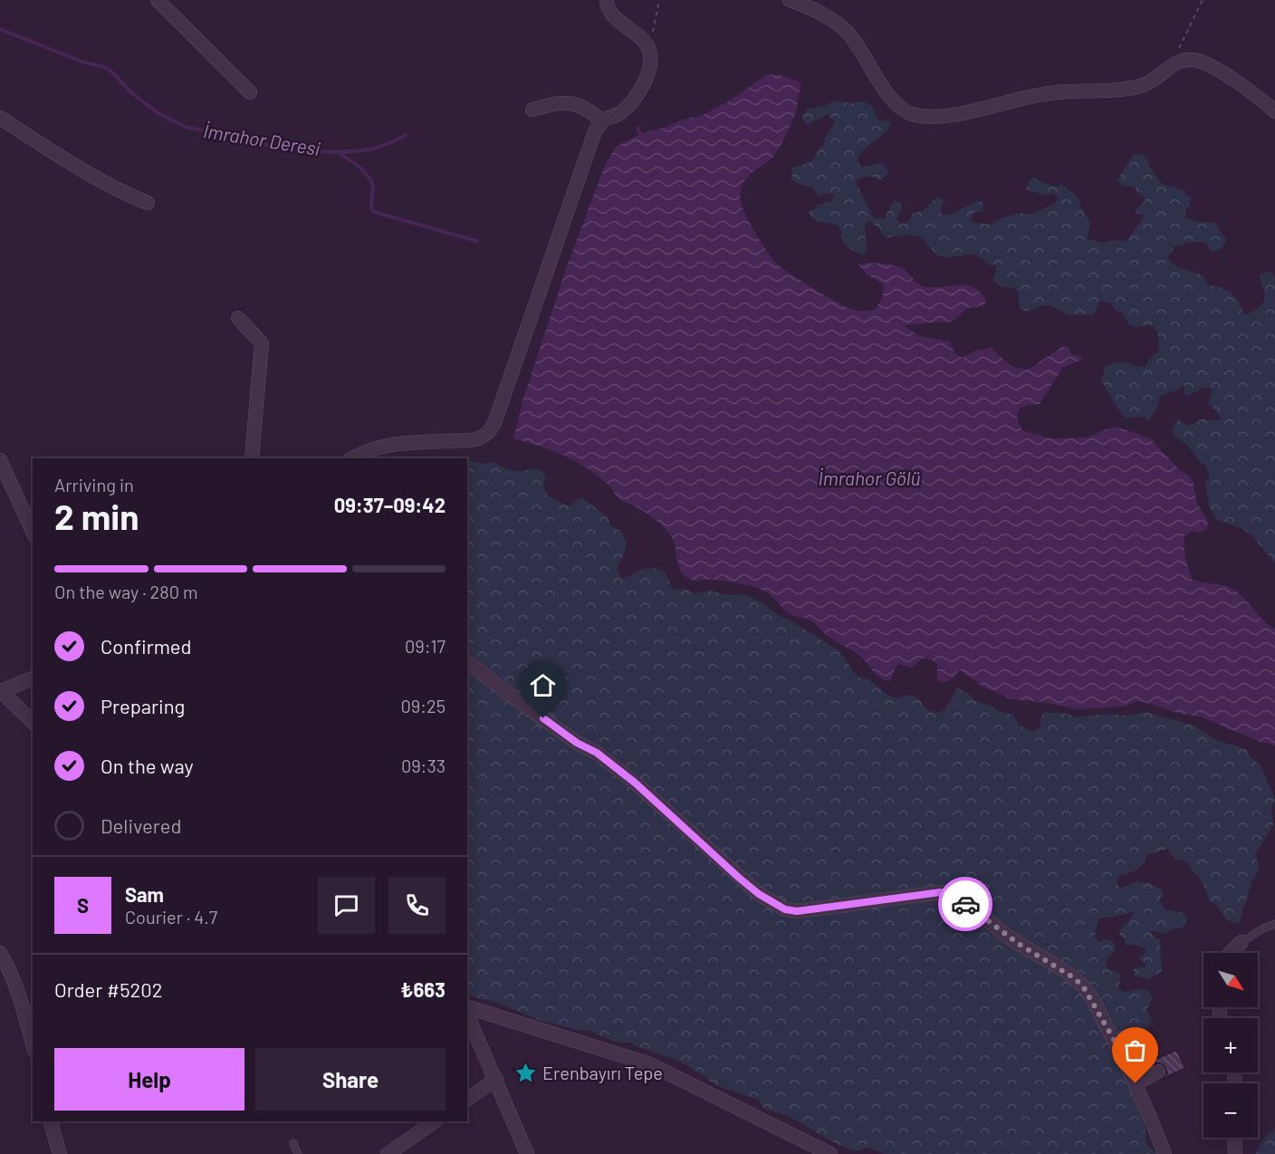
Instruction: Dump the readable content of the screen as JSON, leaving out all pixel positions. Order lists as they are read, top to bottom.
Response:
{
  "water": ["İmrahor Deresi", "İmrahor Gölü"],
  "places": {
    "place": ["Erenbayırı Tepe"]
  },
  "north": "bottom right",
  "page": {
    "heading": ["2 min", "Arriving in", "09:37–09:42"],
    "panel": [
      "Sam",
      "Courier · 4.7",
      "Order #5202",
      "₺663"
    ],
    "bar": "On the way · 280 m",
    "list": [
      ["Confirmed", "09:17"],
      ["Preparing", "09:25"],
      ["On the way", "09:33"],
      "Delivered"
    ],
    "round": "S",
    "map_buttons": ["+", "−"],
    "buttons": ["Help", "Share"]
  }
}
